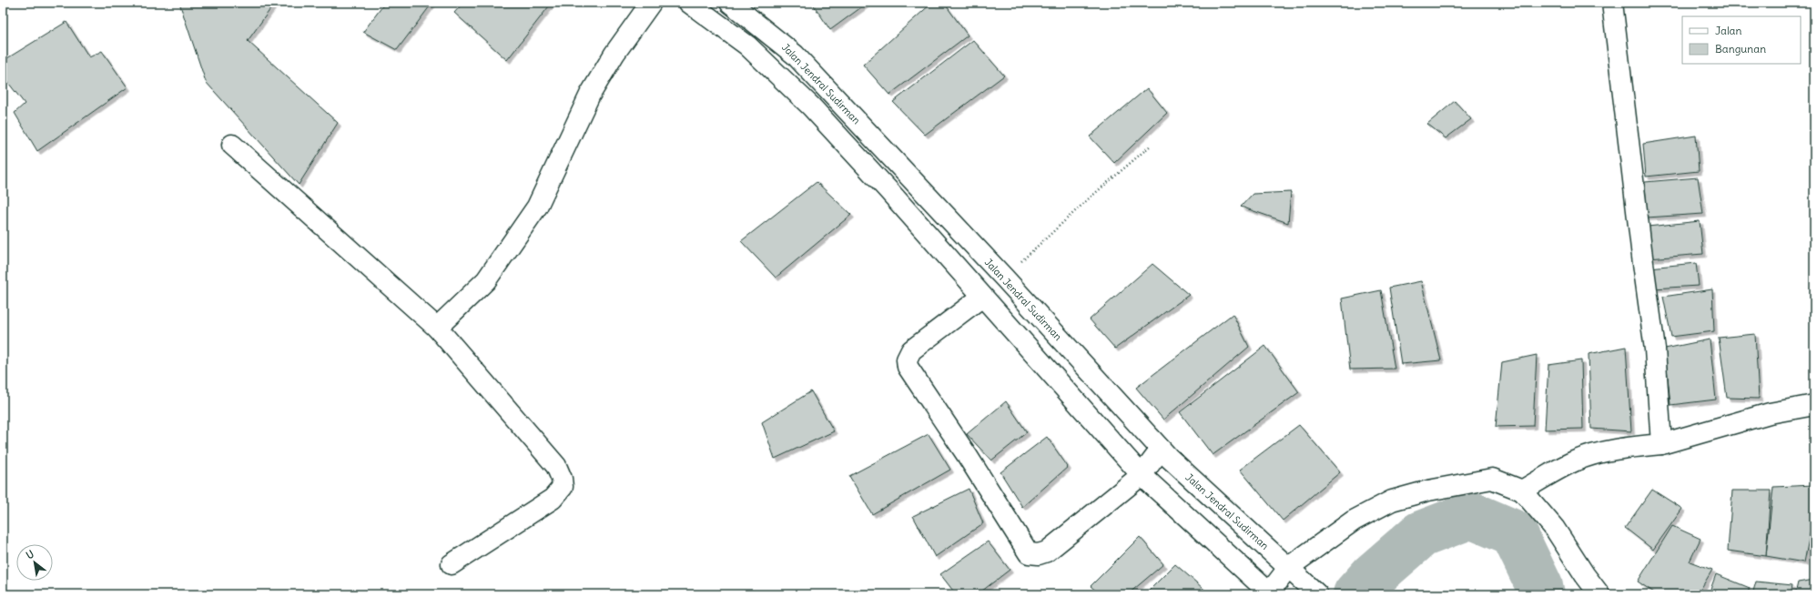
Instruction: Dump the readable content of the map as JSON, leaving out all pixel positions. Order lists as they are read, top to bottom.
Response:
{
  "streets": {
    "main road": ["Jalan Jendral Sudirman"]
  },
  "legend": ["Jalan", "Bangunan"],
  "north": "top left"
}
